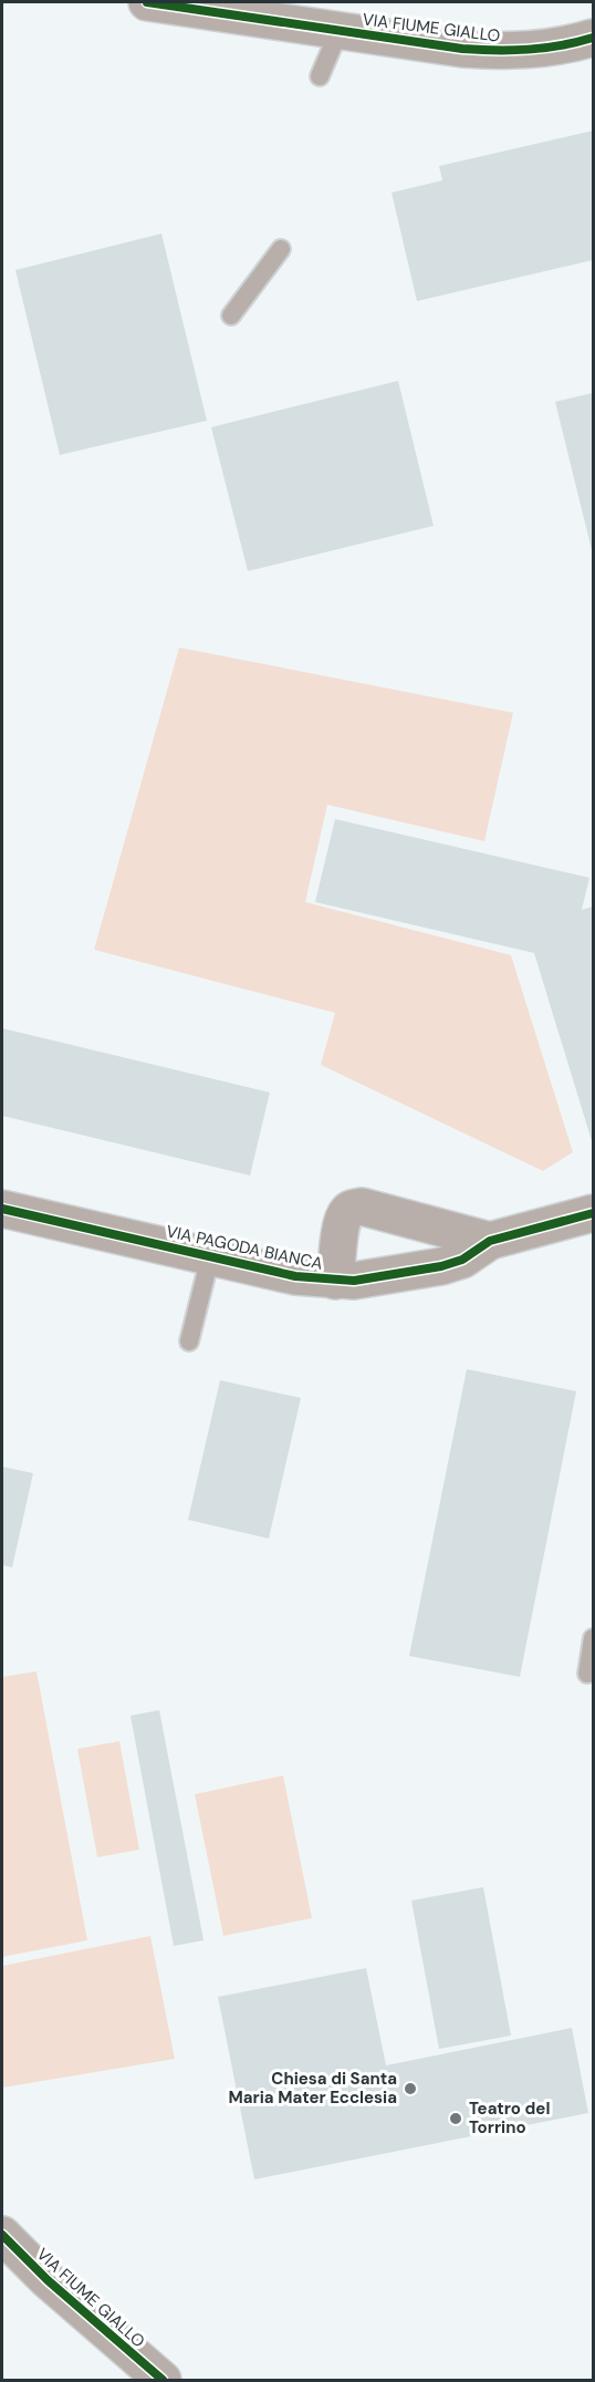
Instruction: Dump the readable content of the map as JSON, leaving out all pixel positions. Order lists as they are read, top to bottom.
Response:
{
  "streets": {
    "street": ["VIA FIUME GIALLO", "VIA PAGODA BIANCA"]
  },
  "places": ["Chiesa di Santa Maria Mater Ecclesia", "Teatro del Torrino"]
}
